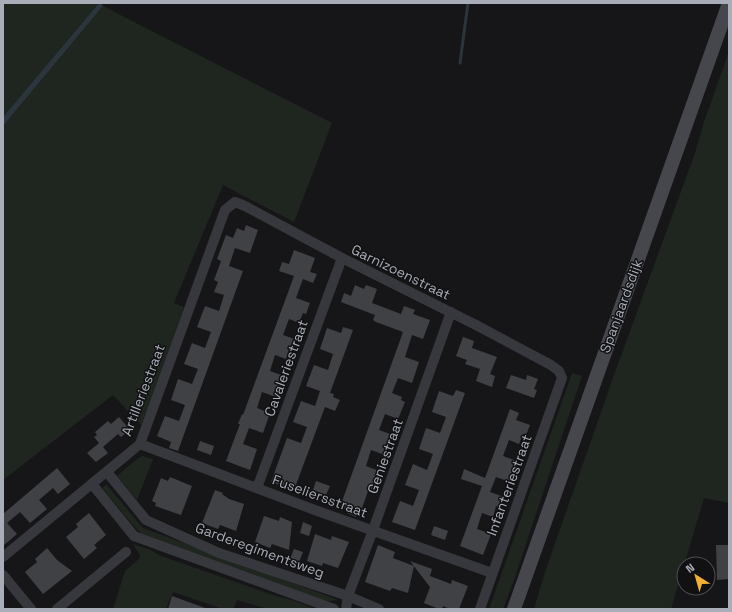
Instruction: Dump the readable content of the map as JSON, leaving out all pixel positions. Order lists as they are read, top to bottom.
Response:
{
  "streets": {
    "street": [
      "Garnizoenstraat",
      "Spanjaardsdijk",
      "Cavaleriestraat",
      "Artilleriestraat",
      "Geniestraat",
      "Infanteriestraat",
      "Fuseliersstraat",
      "Garderegimentsweg"
    ]
  },
  "crossings": [
    ["Garnizoenstraat", "Cavaleriestraat"],
    ["Garnizoenstraat", "Artilleriestraat"],
    ["Garnizoenstraat", "Geniestraat"],
    ["Garnizoenstraat", "Infanteriestraat"],
    ["Cavaleriestraat", "Fuseliersstraat"],
    ["Artilleriestraat", "Fuseliersstraat"],
    ["Artilleriestraat", "Garderegimentsweg"],
    ["Geniestraat", "Fuseliersstraat"],
    ["Geniestraat", "Garderegimentsweg"],
    ["Infanteriestraat", "Fuseliersstraat"]
  ],
  "north": "top left"
}
